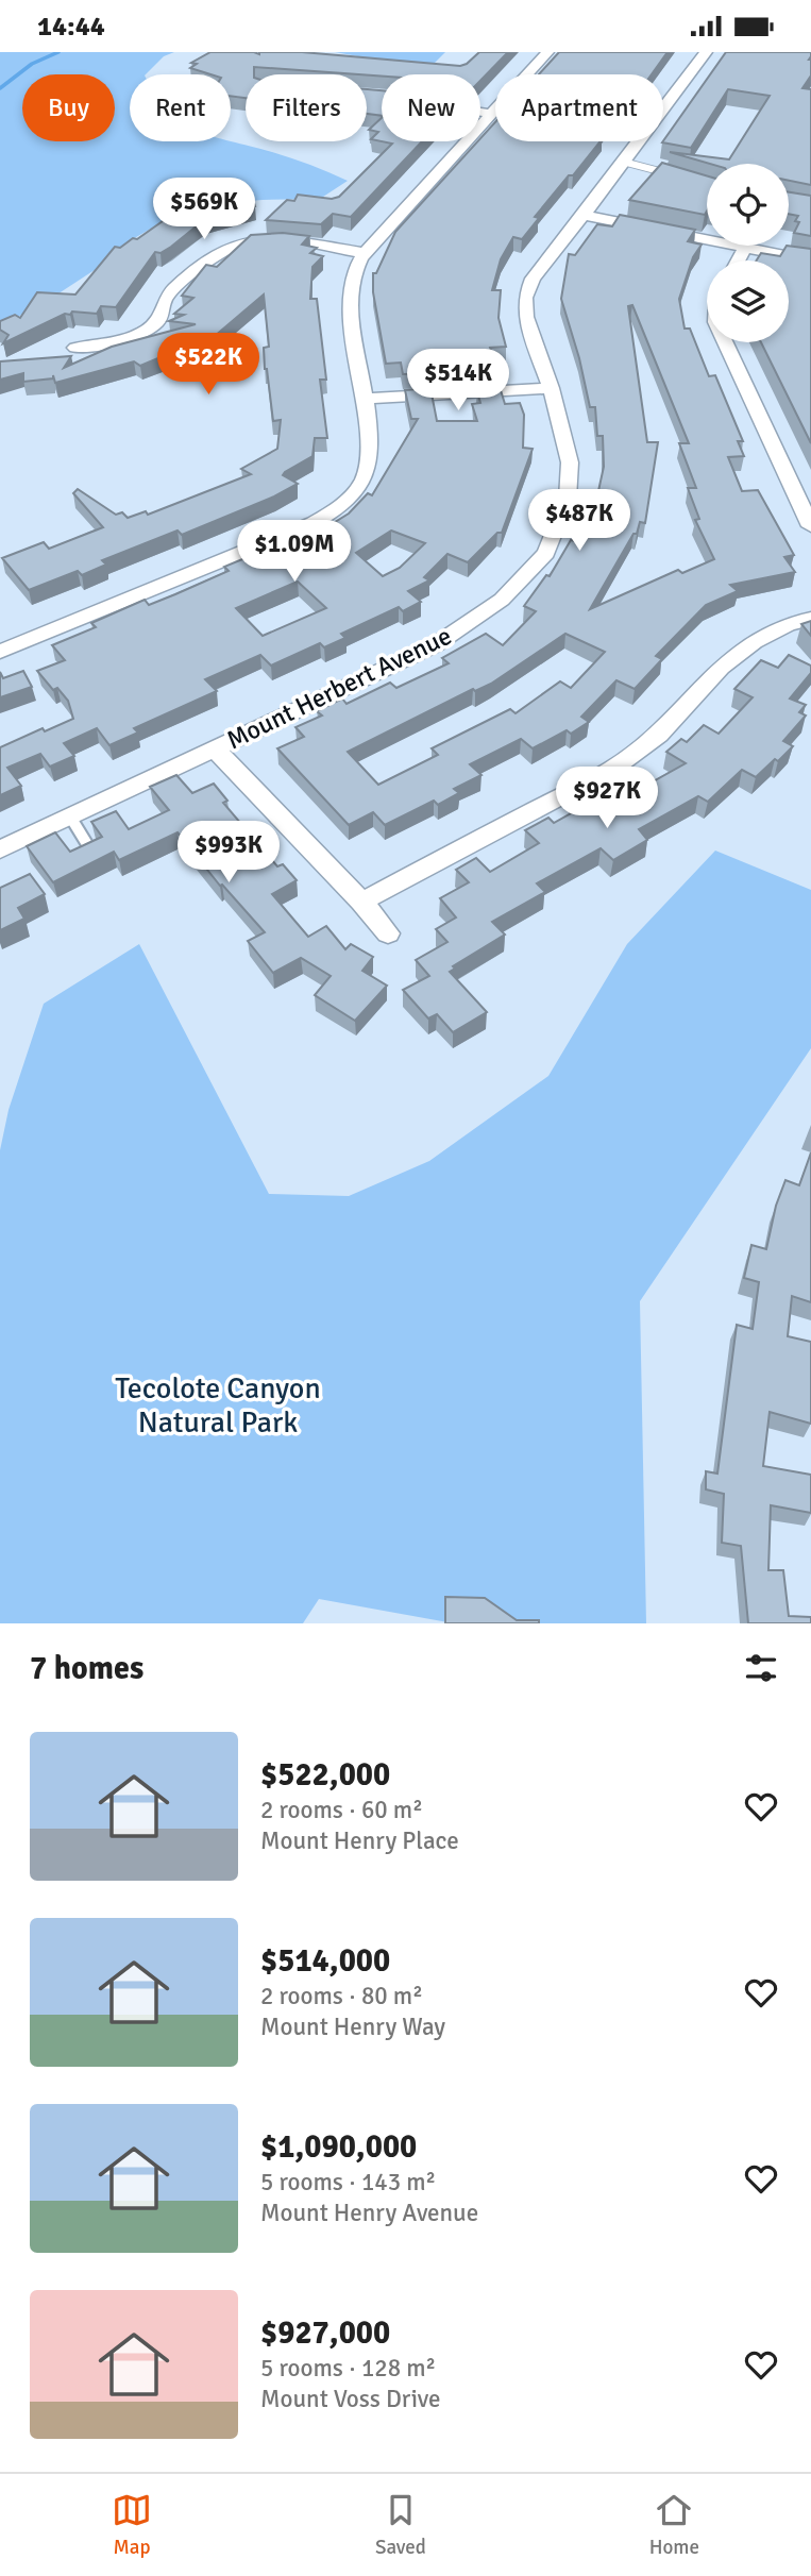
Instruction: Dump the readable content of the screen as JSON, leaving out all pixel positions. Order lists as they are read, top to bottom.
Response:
{
  "streets": {
    "street": ["Mount Herbert Avenue"]
  },
  "parks": ["Tecolote Canyon Natural Park"],
  "page": {
    "status": "14:44",
    "chip": [
      "Buy",
      "Rent",
      "Filters",
      "New",
      "Apartment"
    ],
    "price": [
      "$569K",
      "$522K",
      "$514K",
      "$487K",
      "$1.09M",
      "$927K",
      "$993K"
    ],
    "heading": "7 homes",
    "list": [
      {
        "name": "$522,000",
        "note": "2 rooms · 60 m² · Mount Henry Place"
      },
      {
        "name": "$514,000",
        "note": "2 rooms · 80 m² · Mount Henry Way"
      },
      {
        "name": "$1,090,000",
        "note": "5 rooms · 143 m² · Mount Henry Avenue"
      },
      {
        "name": "$927,000",
        "note": "5 rooms · 128 m² · Mount Voss Drive"
      }
    ],
    "tabs": ["Map", "Saved", "Home"]
  }
}
